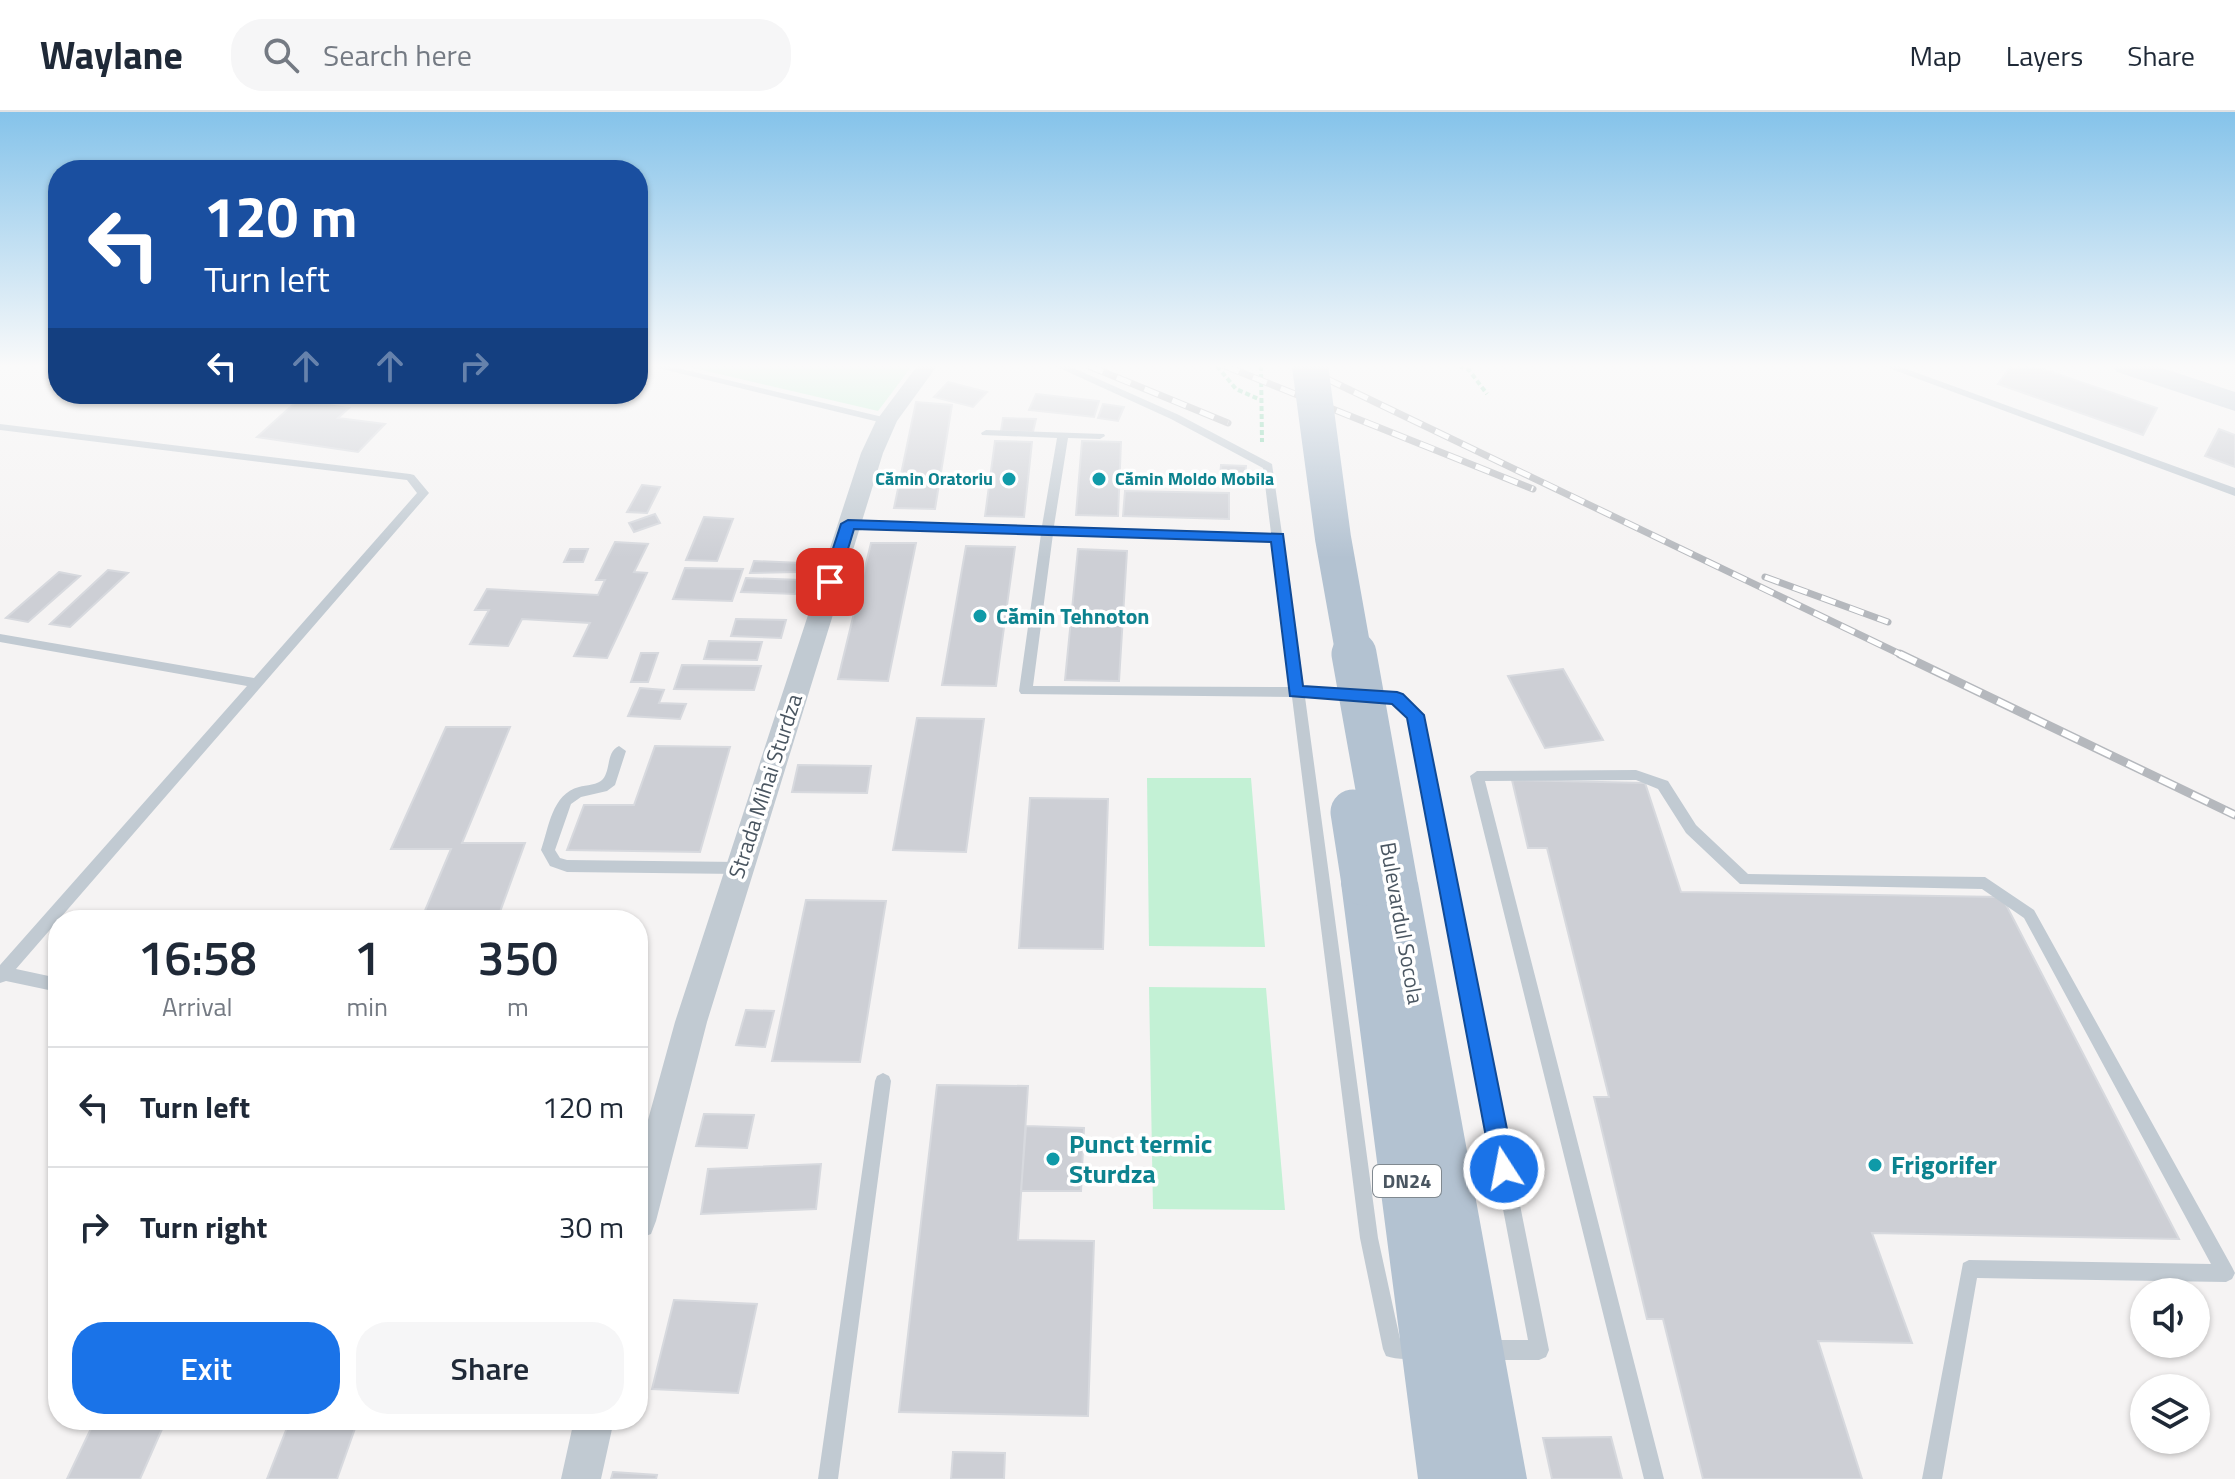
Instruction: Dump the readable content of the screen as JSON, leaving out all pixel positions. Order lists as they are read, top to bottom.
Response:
{
  "streets": {
    "main road": ["Bulevardul Socola", "DN24"],
    "street": ["Strada Mihai Sturdza"]
  },
  "places": [
    "Cămin Oratoriu",
    "Cămin Moldo Mobila",
    "Cămin Tehnoton",
    "Punct termic Sturdza",
    "Frigorifer"
  ],
  "page": {
    "header": "Waylane",
    "search": "Search here",
    "nav": ["Map", "Layers", "Share"],
    "turn": ["120 m", "Turn left"],
    "eta": [
      "16:58",
      "Arrival",
      "1",
      "min",
      "350",
      "m"
    ],
    "list": [
      {
        "name": "Turn left",
        "value": "120 m"
      },
      {
        "name": "Turn right",
        "value": "30 m"
      }
    ],
    "buttons": ["Exit", "Share"]
  }
}
